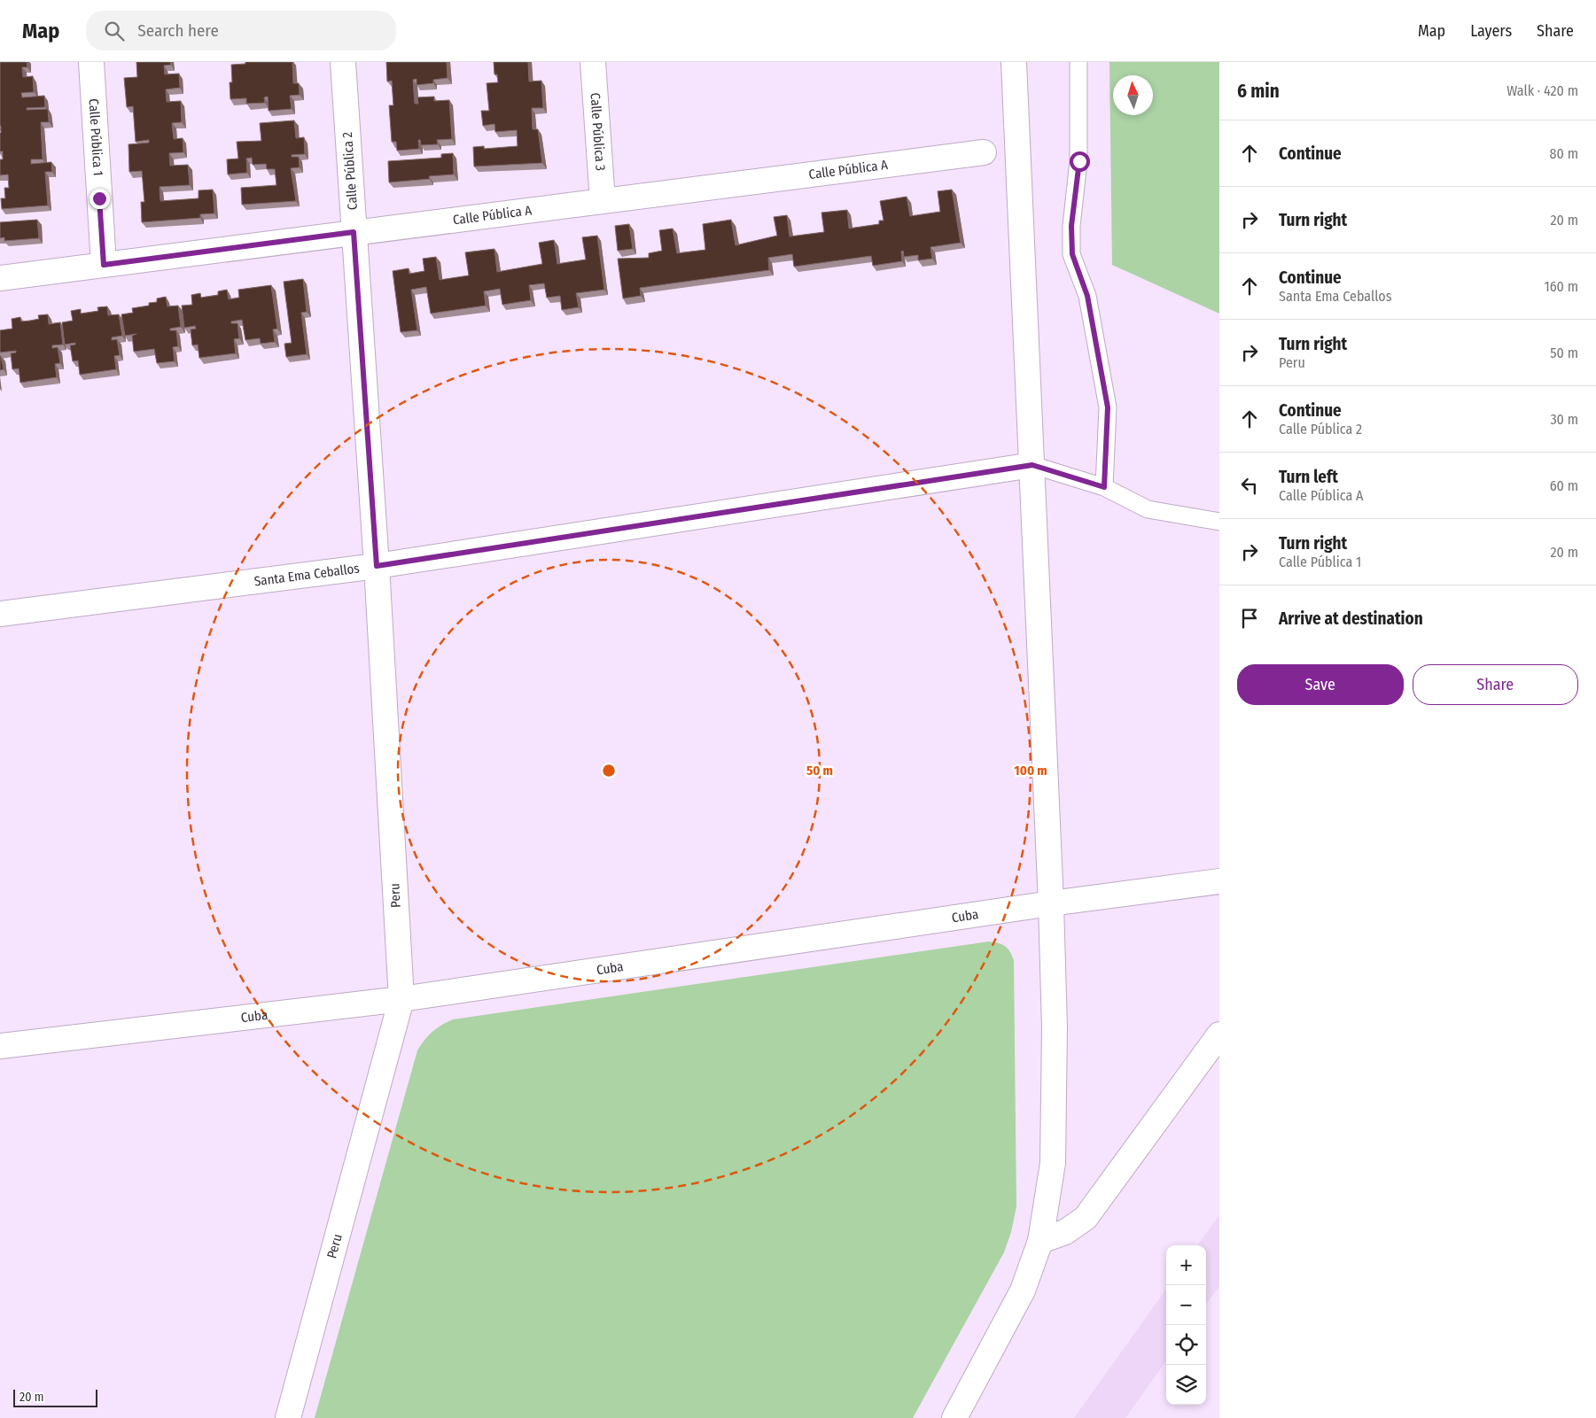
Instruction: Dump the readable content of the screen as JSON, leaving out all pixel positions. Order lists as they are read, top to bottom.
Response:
{
  "streets": {
    "street": [
      "Calle Pública 3",
      "Calle Pública 1",
      "Calle Pública A",
      "Calle Pública 2",
      "Santa Ema Ceballos",
      "Peru",
      "Cuba"
    ]
  },
  "crossings": [
    ["Calle Pública 3", "Calle Pública A"],
    ["Calle Pública 1", "Calle Pública A"],
    ["Calle Pública A", "Calle Pública 2"],
    ["Calle Pública 2", "Peru"],
    ["Santa Ema Ceballos", "Peru"],
    ["Peru", "Cuba"]
  ],
  "scale_bar": "20 m",
  "north": "top",
  "page": {
    "header": "Map",
    "search": "Search here",
    "nav": ["Map", "Layers", "Share"],
    "heading": ["6 min", "Walk · 420 m"],
    "list": [
      ["Continue", "80 m"],
      ["Turn right", "20 m"],
      ["Continue", "Santa Ema Ceballos", "160 m"],
      ["Turn right", "Peru", "50 m"],
      ["Continue", "Calle Pública 2", "30 m"],
      ["Turn left", "Calle Pública A", "60 m"],
      ["Turn right", "Calle Pública 1", "20 m"],
      "Arrive at destination"
    ],
    "buttons": ["Save", "Share"],
    "map_buttons": ["+", "−"],
    "scale": "20 m"
  },
  "rings": ["50 m", "100 m"]
}
